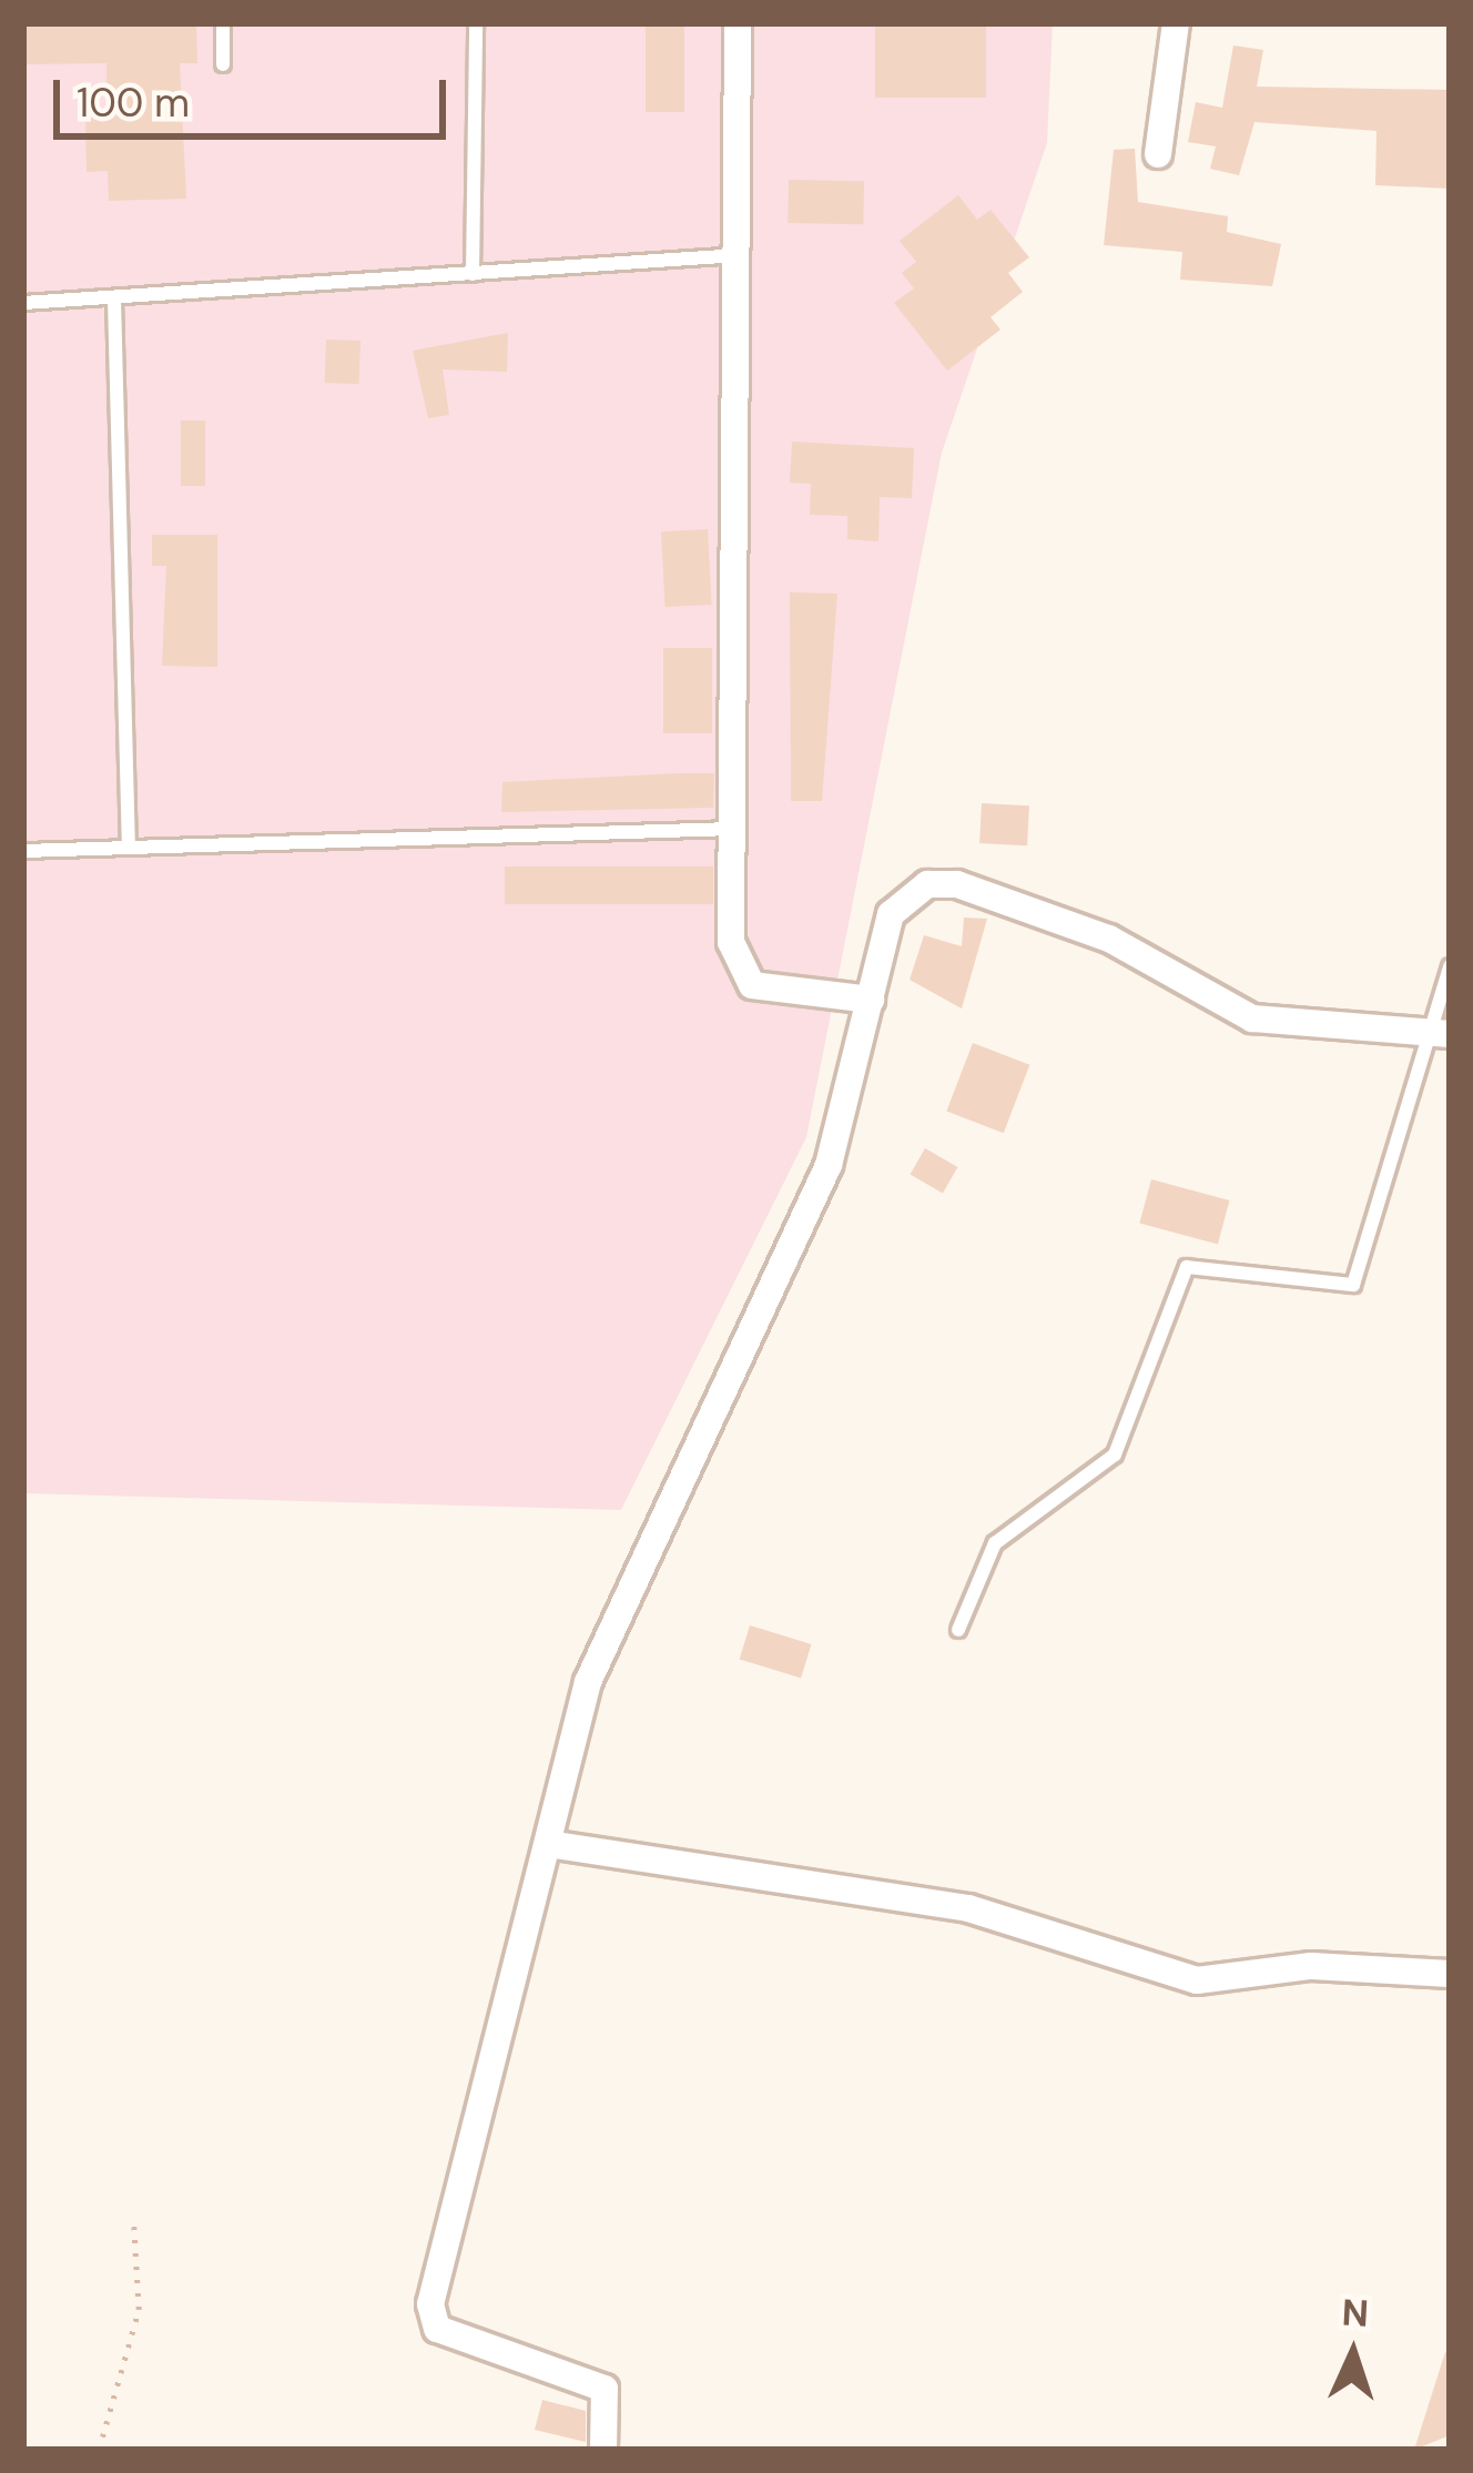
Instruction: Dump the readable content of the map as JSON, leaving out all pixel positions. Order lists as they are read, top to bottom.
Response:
{
  "scale_bar": "100 m",
  "north": "top"
}
